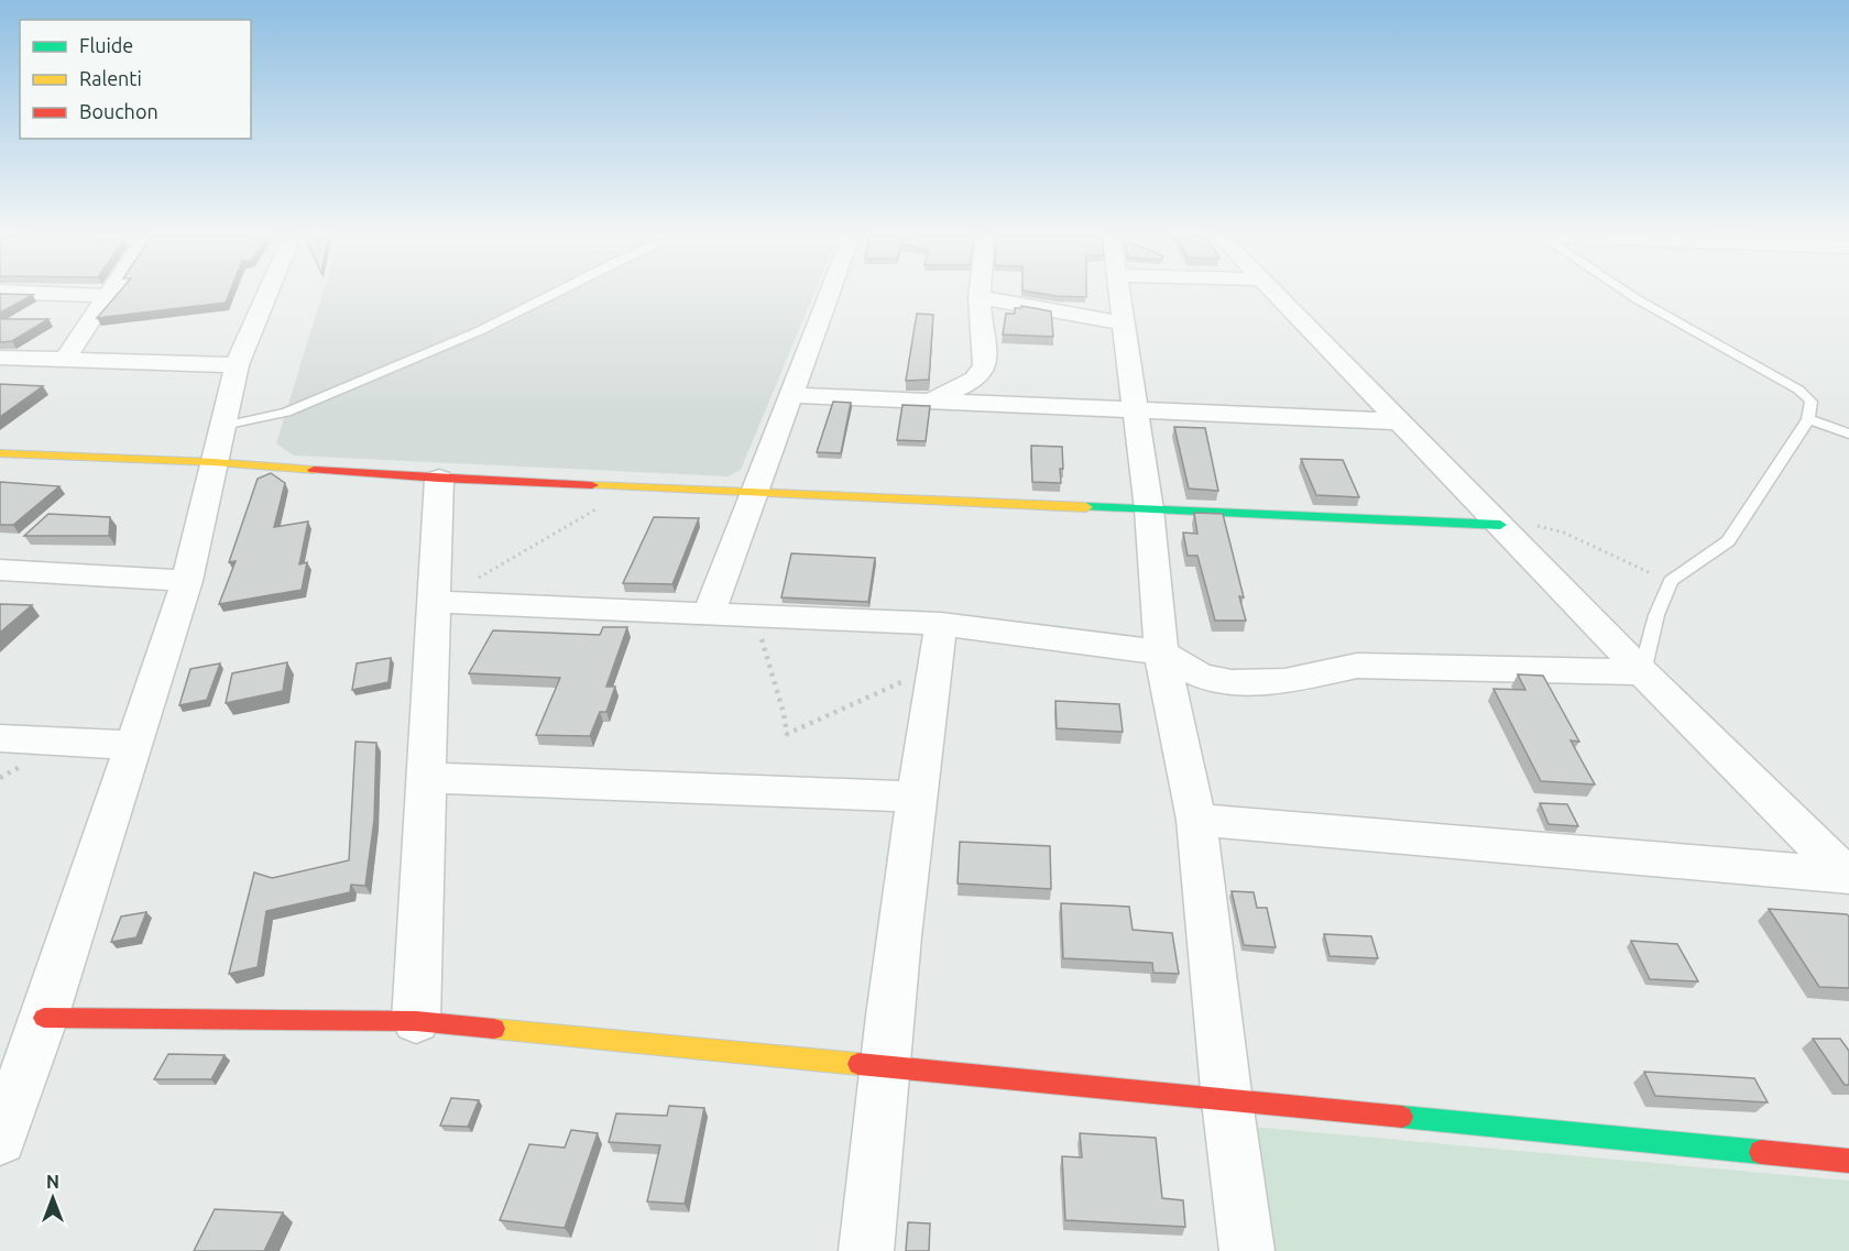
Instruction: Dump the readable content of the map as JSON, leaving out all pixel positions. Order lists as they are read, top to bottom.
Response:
{
  "legend": ["Fluide", "Ralenti", "Bouchon"],
  "north": "top"
}
